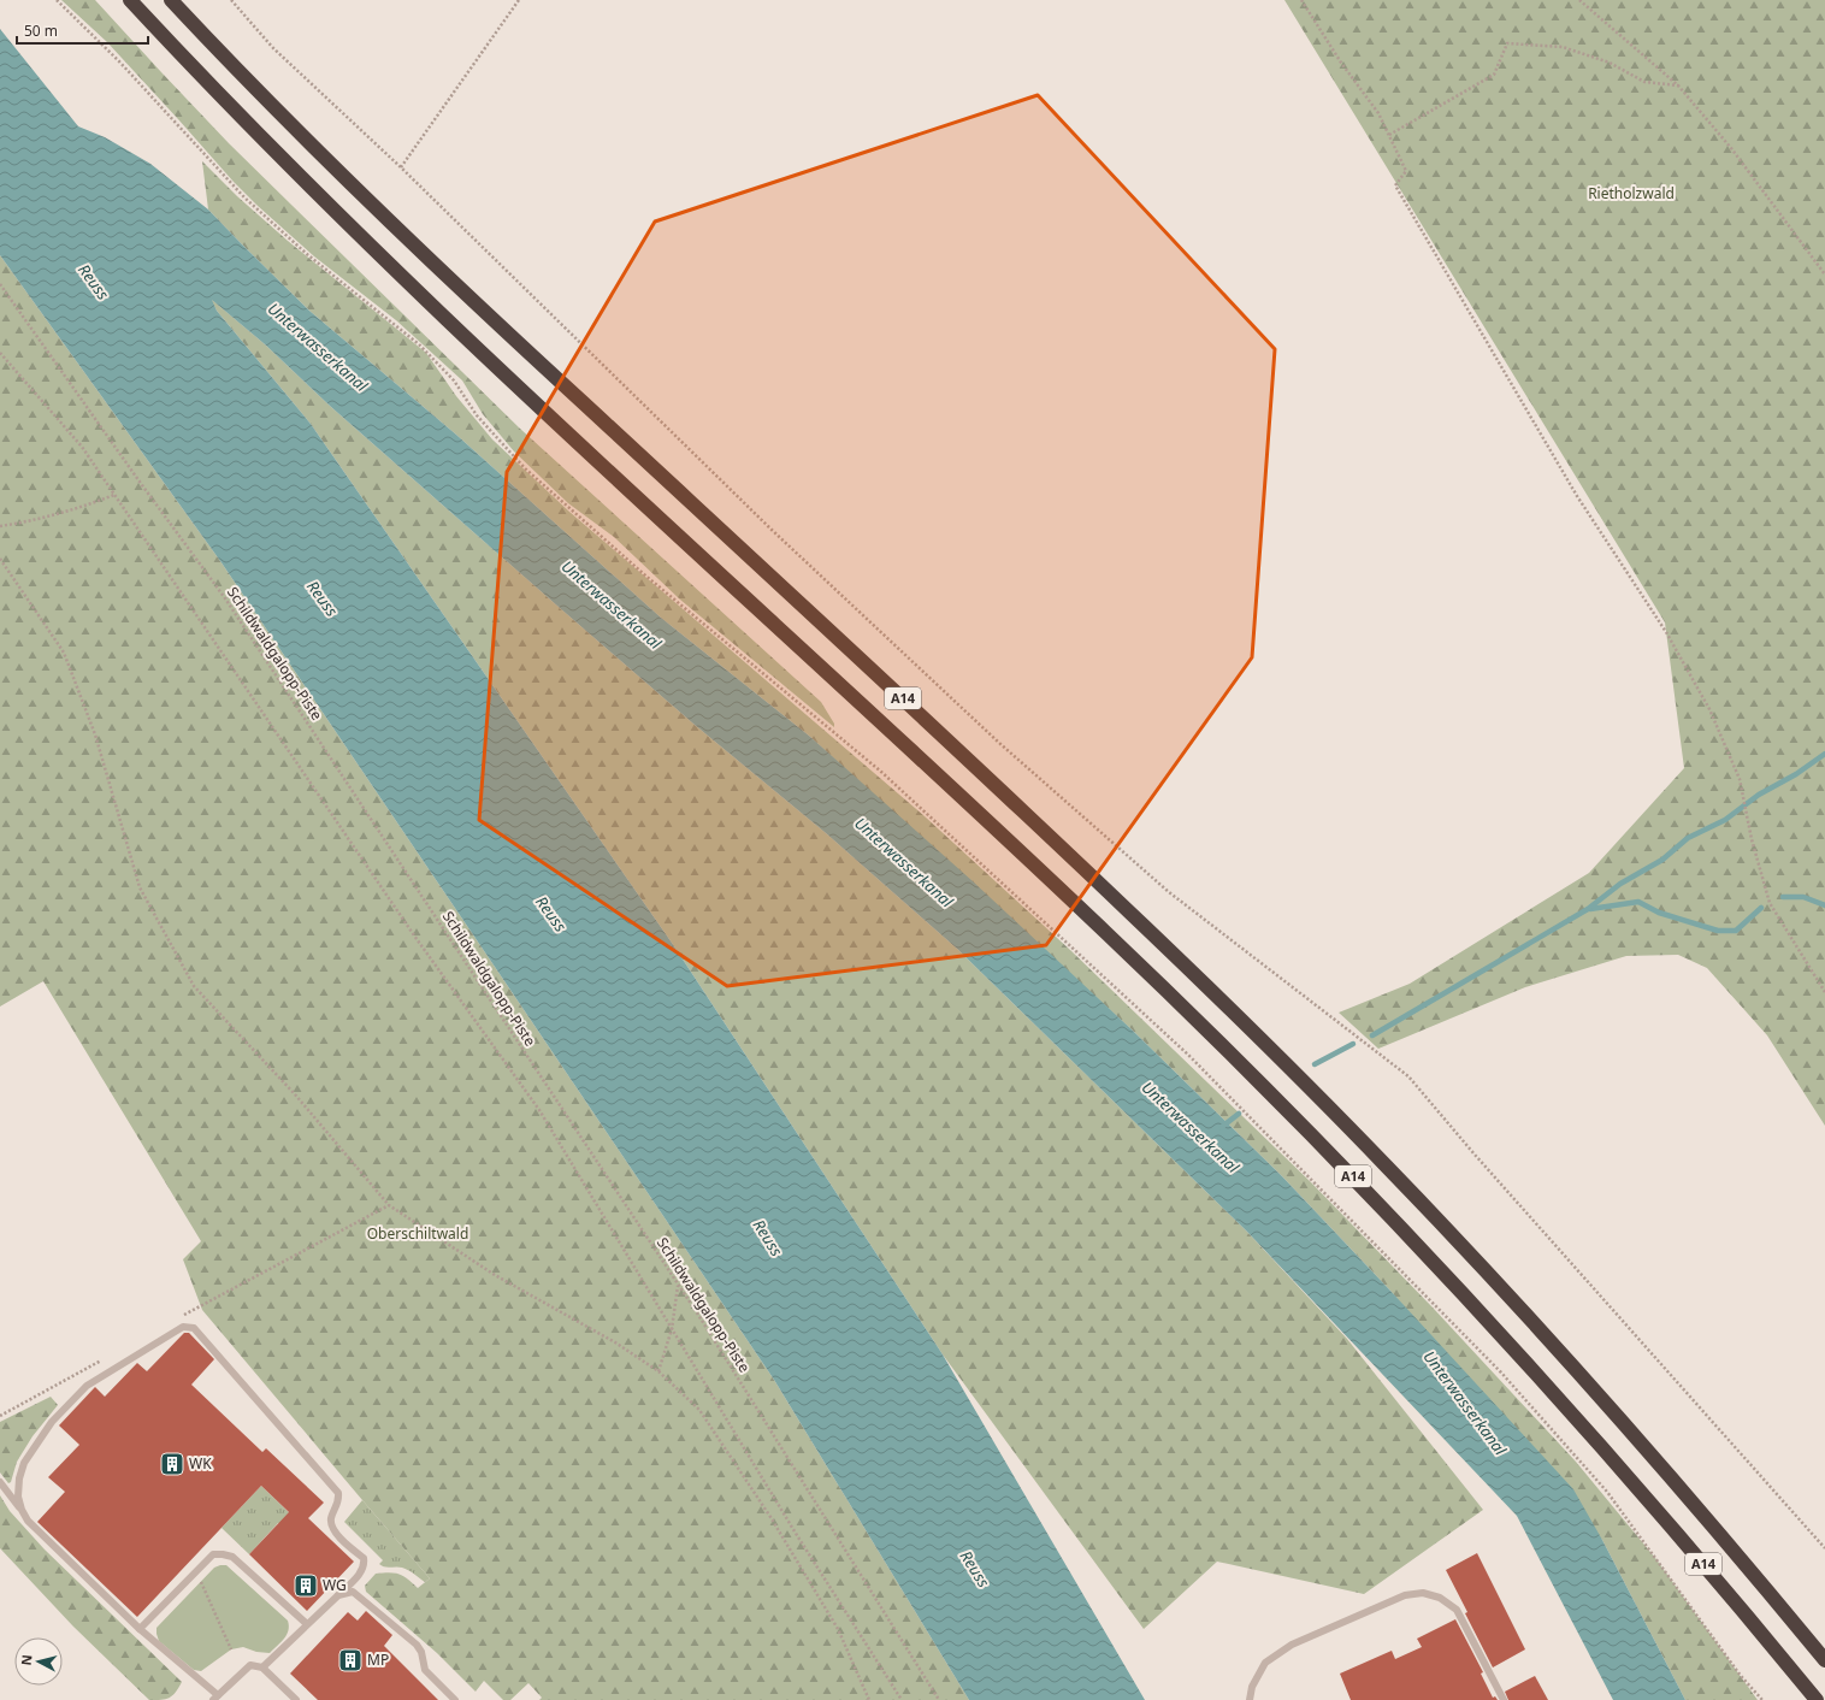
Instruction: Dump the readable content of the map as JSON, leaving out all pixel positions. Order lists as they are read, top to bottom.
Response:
{
  "streets": {
    "highway": ["A14"],
    "path": ["Schildwaldgalopp-Piste"]
  },
  "water": ["Reuss", "Unterwasserkanal"],
  "parks": ["Rietholzwald", "Oberschiltwald"],
  "places": {
    "building": ["WK", "WG", "MP"]
  },
  "scale_bar": "50 m",
  "north": "left"
}
